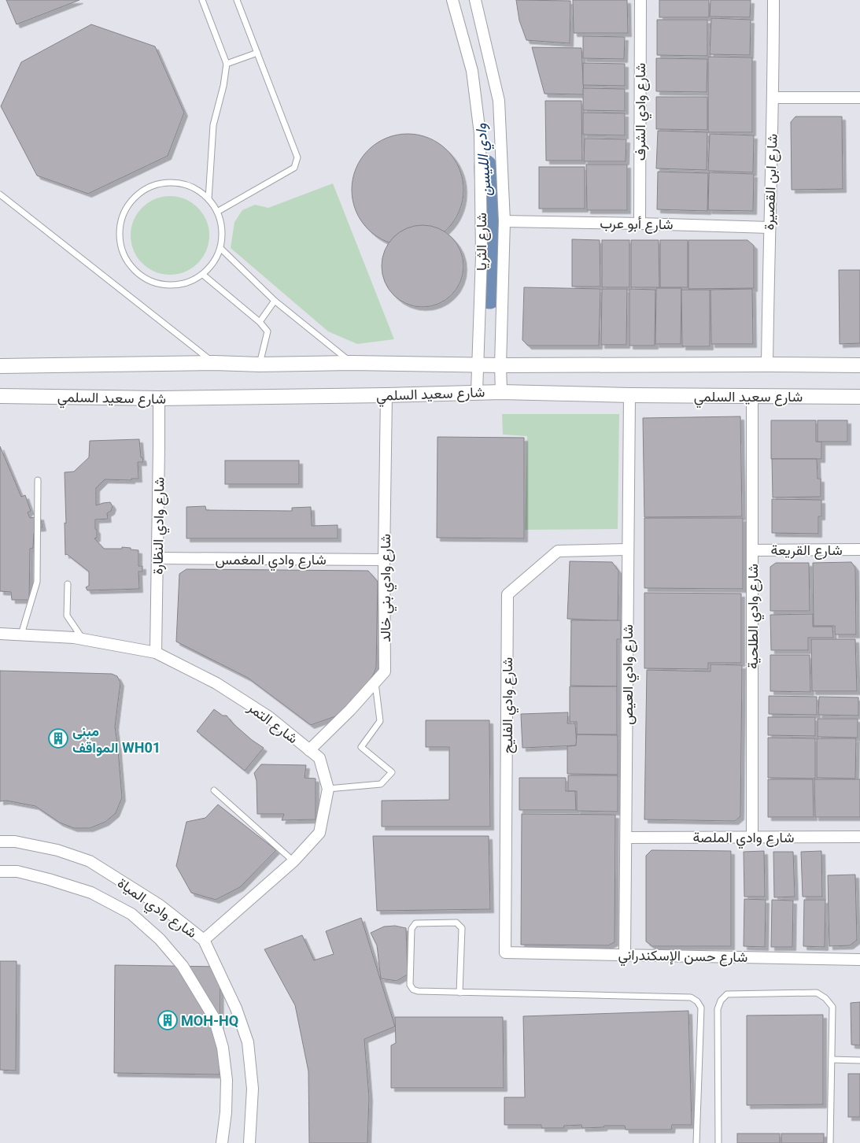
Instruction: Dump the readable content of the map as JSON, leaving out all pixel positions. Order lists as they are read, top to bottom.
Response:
{
  "streets": {
    "street": [
      "شارع وادي الشرف",
      "شارع ابن القصيرة",
      "شارع أبو عرب",
      "شارع الثريا",
      "شارع سعيد السلمي",
      "شارع وادي النظارة",
      "شارع القريعة",
      "شارع وادي المغمس",
      "شارع وادي بني خالد",
      "شارع وادي الطلحية",
      "شارع وادي العيص",
      "شارع وادي الفليح",
      "شارع التمر",
      "شارع وادي الملصة",
      "شارع وادي المياة",
      "شارع حسن الإسكندراني"
    ]
  },
  "crossings": [
    ["شارع وادي الشرف", "شارع أبو عرب"],
    ["شارع ابن القصيرة", "شارع أبو عرب"],
    ["شارع ابن القصيرة", "شارع سعيد السلمي"],
    ["شارع أبو عرب", "شارع الثريا"],
    ["شارع الثريا", "شارع سعيد السلمي"],
    ["شارع سعيد السلمي", "شارع وادي النظارة"],
    ["شارع سعيد السلمي", "شارع وادي بني خالد"],
    ["شارع سعيد السلمي", "شارع وادي الطلحية"],
    ["شارع سعيد السلمي", "شارع وادي العيص"],
    ["شارع وادي النظارة", "شارع وادي المغمس"],
    ["شارع وادي النظارة", "شارع التمر"],
    ["شارع القريعة", "شارع وادي الطلحية"],
    ["شارع وادي المغمس", "شارع وادي بني خالد"],
    ["شارع وادي بني خالد", "شارع التمر"],
    ["شارع وادي الطلحية", "شارع وادي الملصة"],
    ["شارع وادي العيص", "شارع وادي الفليح"],
    ["شارع وادي العيص", "شارع وادي الملصة"],
    ["شارع وادي العيص", "شارع حسن الإسكندراني"],
    ["شارع وادي الفليح", "شارع حسن الإسكندراني"],
    ["شارع التمر", "شارع وادي المياة"]
  ],
  "water": ["وادي الليسن"],
  "places": {
    "building": ["مبنى المواقف WH01", "MOH-HQ"]
  }
}
